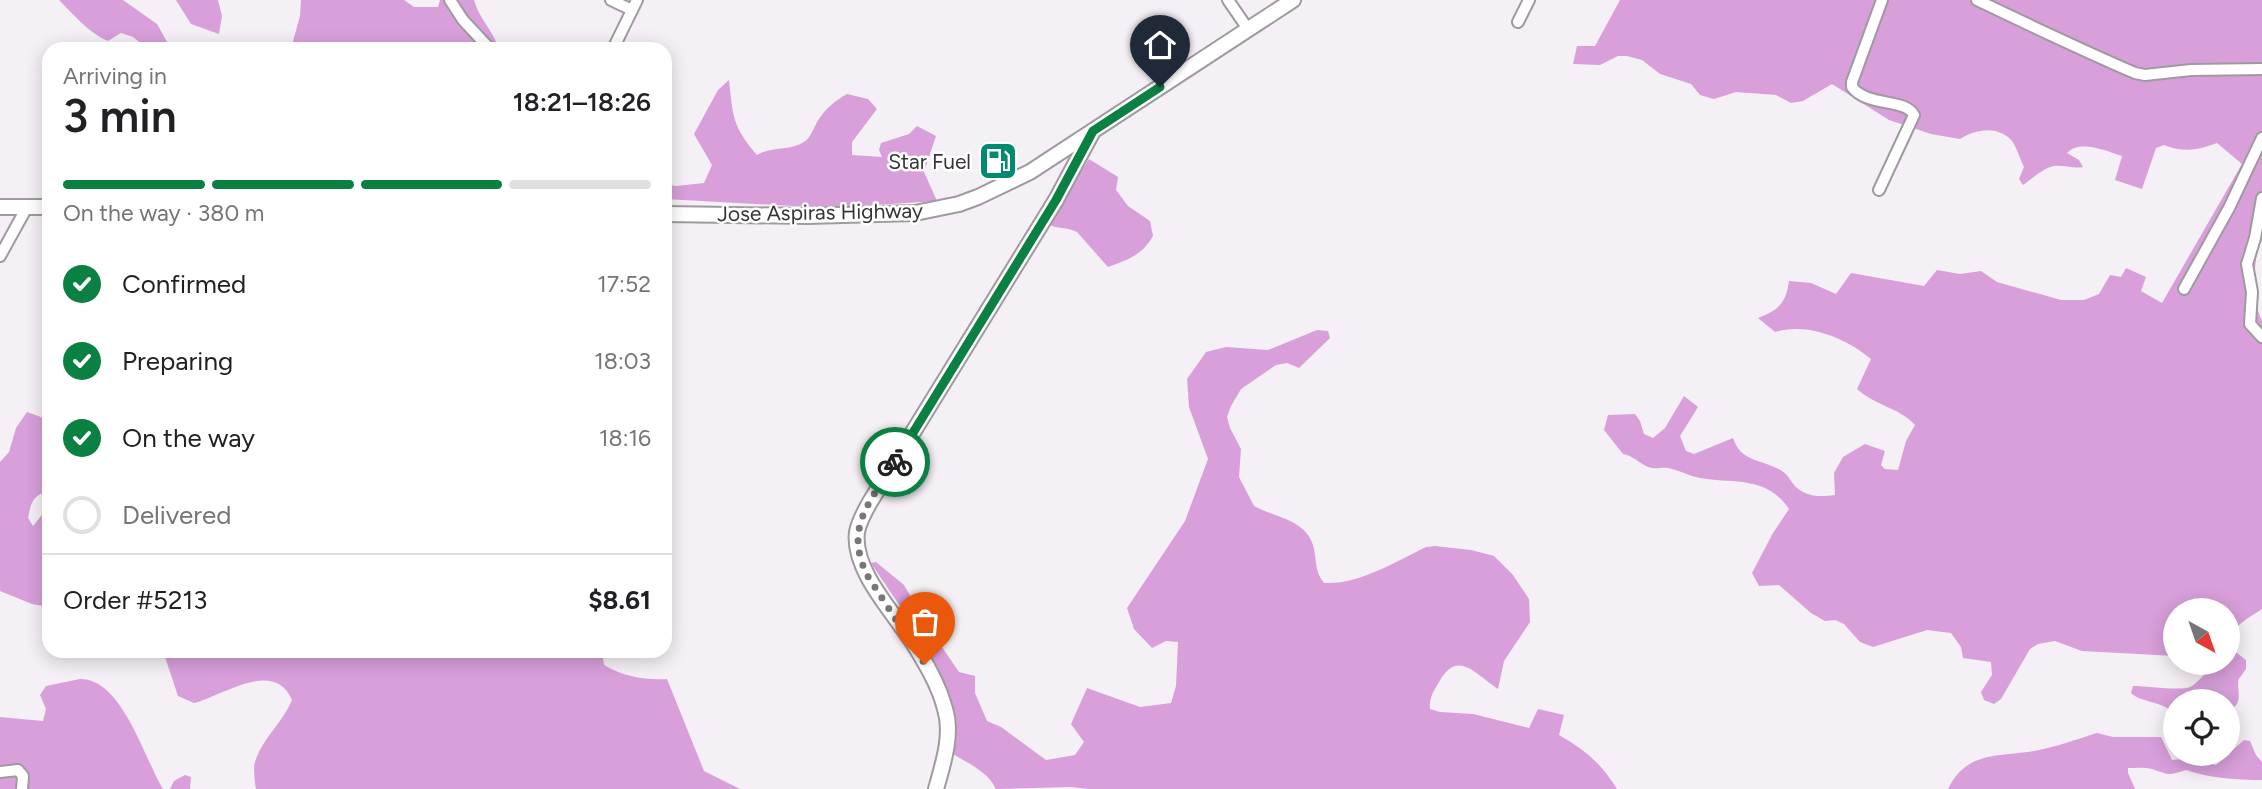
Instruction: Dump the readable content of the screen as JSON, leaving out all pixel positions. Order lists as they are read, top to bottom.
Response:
{
  "streets": {
    "main road": ["Jose Aspiras Highway"]
  },
  "places": {
    "fuel station": ["Star Fuel"]
  },
  "north": "bottom right",
  "page": {
    "heading": ["3 min", "Arriving in", "18:21–18:26"],
    "panel": ["Order #5213", "$8.61"],
    "bar": "On the way · 380 m",
    "list": [
      ["Confirmed", "17:52"],
      ["Preparing", "18:03"],
      ["On the way", "18:16"],
      "Delivered"
    ]
  }
}
